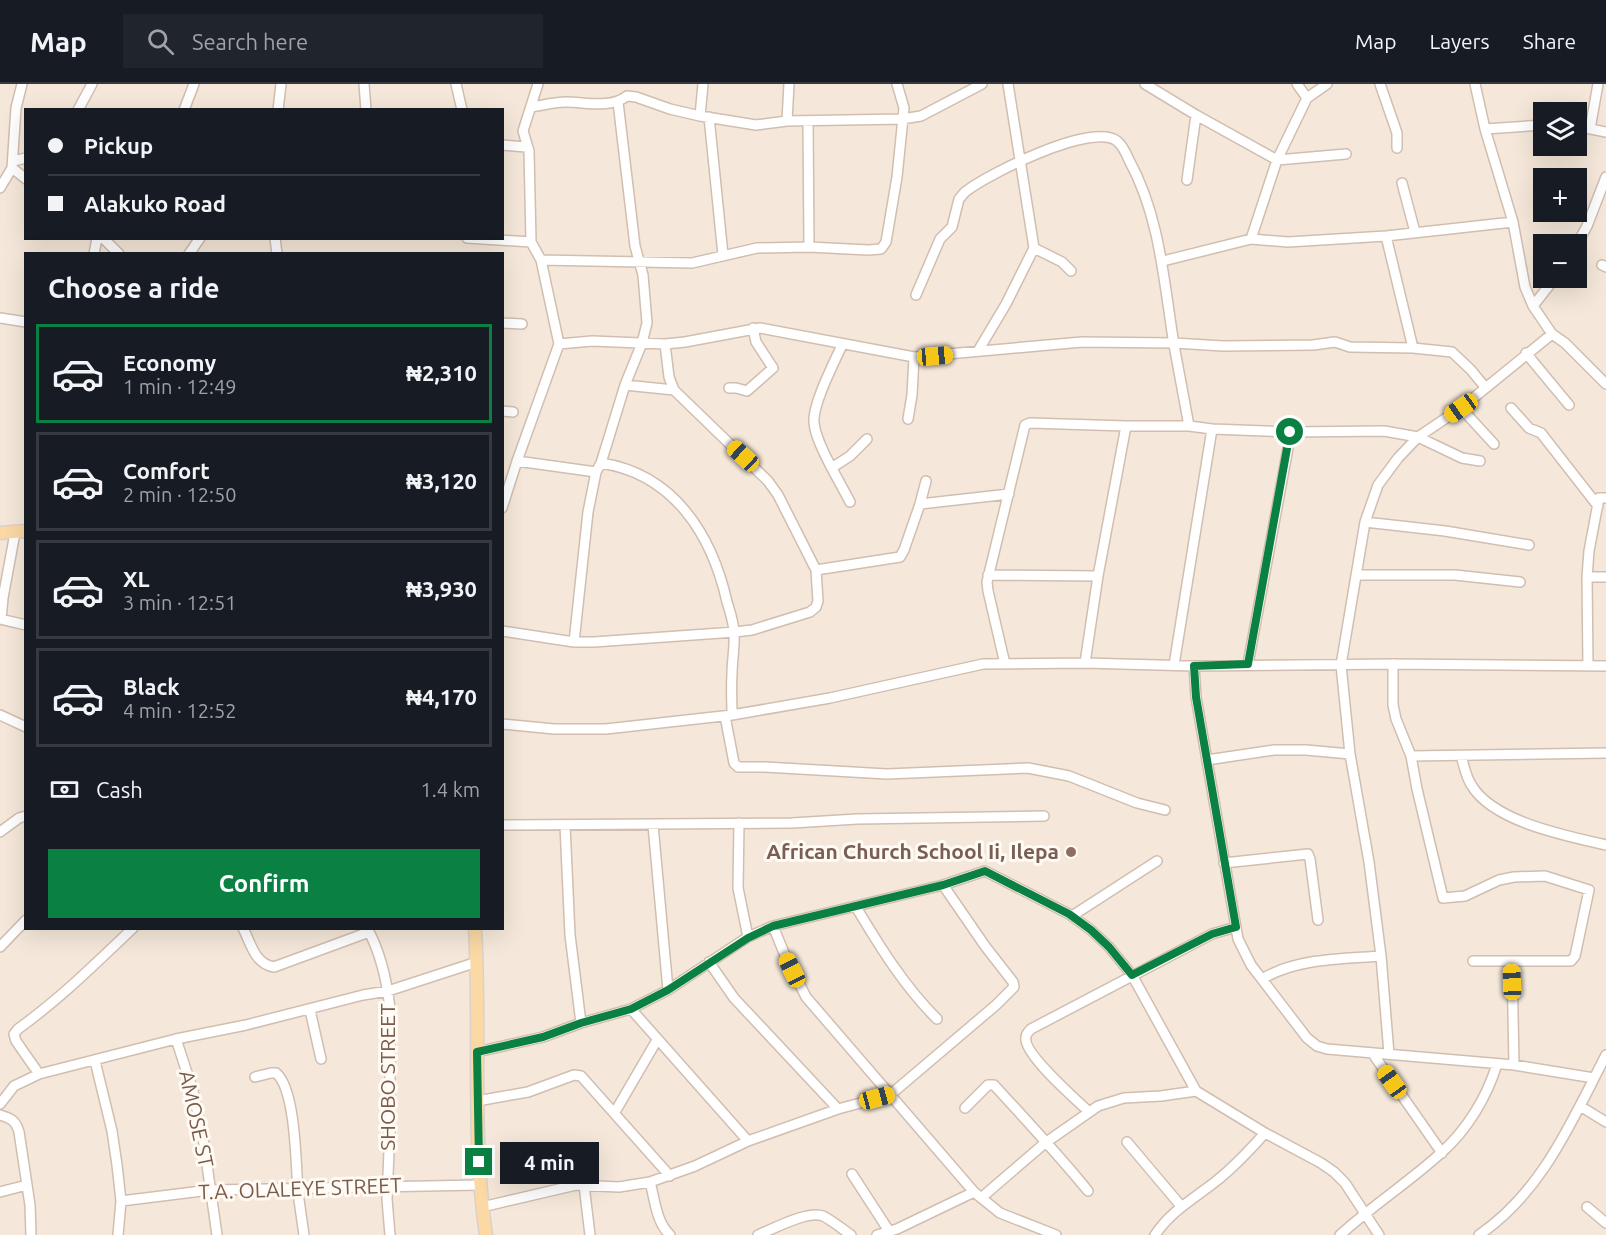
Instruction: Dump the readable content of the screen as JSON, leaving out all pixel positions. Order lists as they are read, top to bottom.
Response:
{
  "streets": {
    "street": ["SHOBO STREET", "AMOSE ST", "T.A. OLALEYE STREET"]
  },
  "crossings": [
    ["SHOBO STREET", "T.A. OLALEYE STREET"],
    ["AMOSE ST", "T.A. OLALEYE STREET"]
  ],
  "places": ["African Church School Ii, Ilepa"],
  "page": {
    "header": "Map",
    "search": "Search here",
    "nav": ["Map", "Layers", "Share"],
    "map_buttons": ["+", "−"],
    "banner": ["Pickup", "Alakuko Road"],
    "heading": "Choose a ride",
    "list": [
      {
        "name": "Economy",
        "note": "1 min · 12:49",
        "value": "₦2,310"
      },
      {
        "name": "Comfort",
        "note": "2 min · 12:50",
        "value": "₦3,120"
      },
      {
        "name": "XL",
        "note": "3 min · 12:51",
        "value": "₦3,930"
      },
      {
        "name": "Black",
        "note": "4 min · 12:52",
        "value": "₦4,170"
      }
    ],
    "pay": ["Cash", "1.4 km"],
    "buttons": "Confirm",
    "bubble": "4 min"
  }
}
